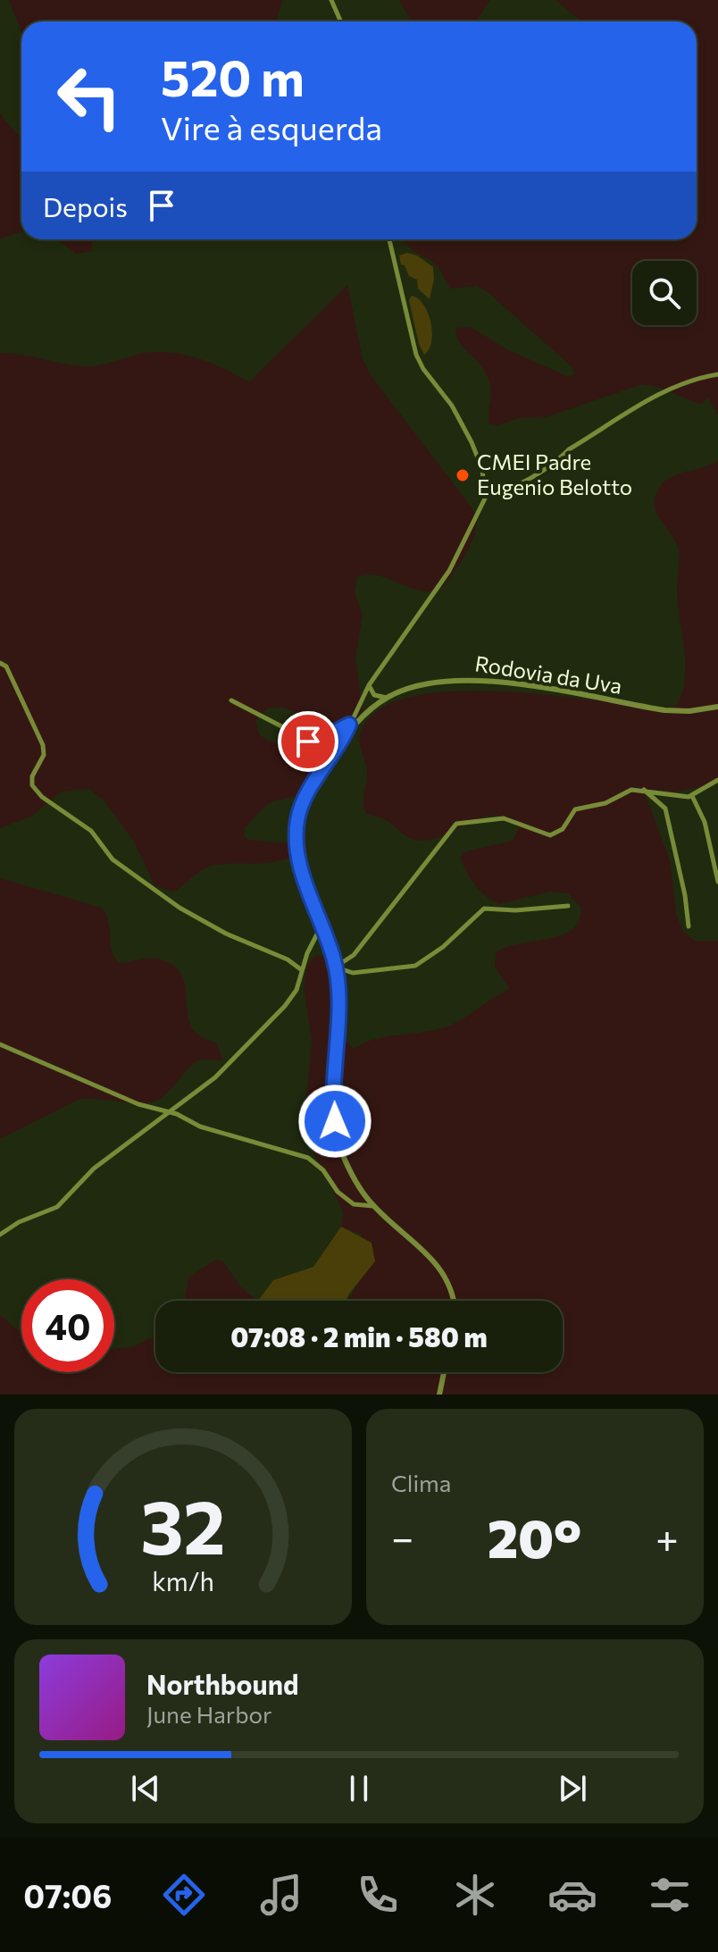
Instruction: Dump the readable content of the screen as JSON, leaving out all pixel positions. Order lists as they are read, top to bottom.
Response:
{
  "streets": {
    "street": ["Rodovia da Uva"]
  },
  "places": ["CMEI Padre Eugenio Belotto"],
  "page": {
    "turn": ["520 m", "Vire à esquerda"],
    "then": "Depois",
    "limit": "40",
    "trip": "07:08 · 2 min · 580 m",
    "tile": "Clima",
    "heat": ["−", "20°", "+"],
    "song": ["Northbound", "June Harbor"],
    "tabs": "07:06",
    "gauge": ["32", "km/h"]
  }
}
